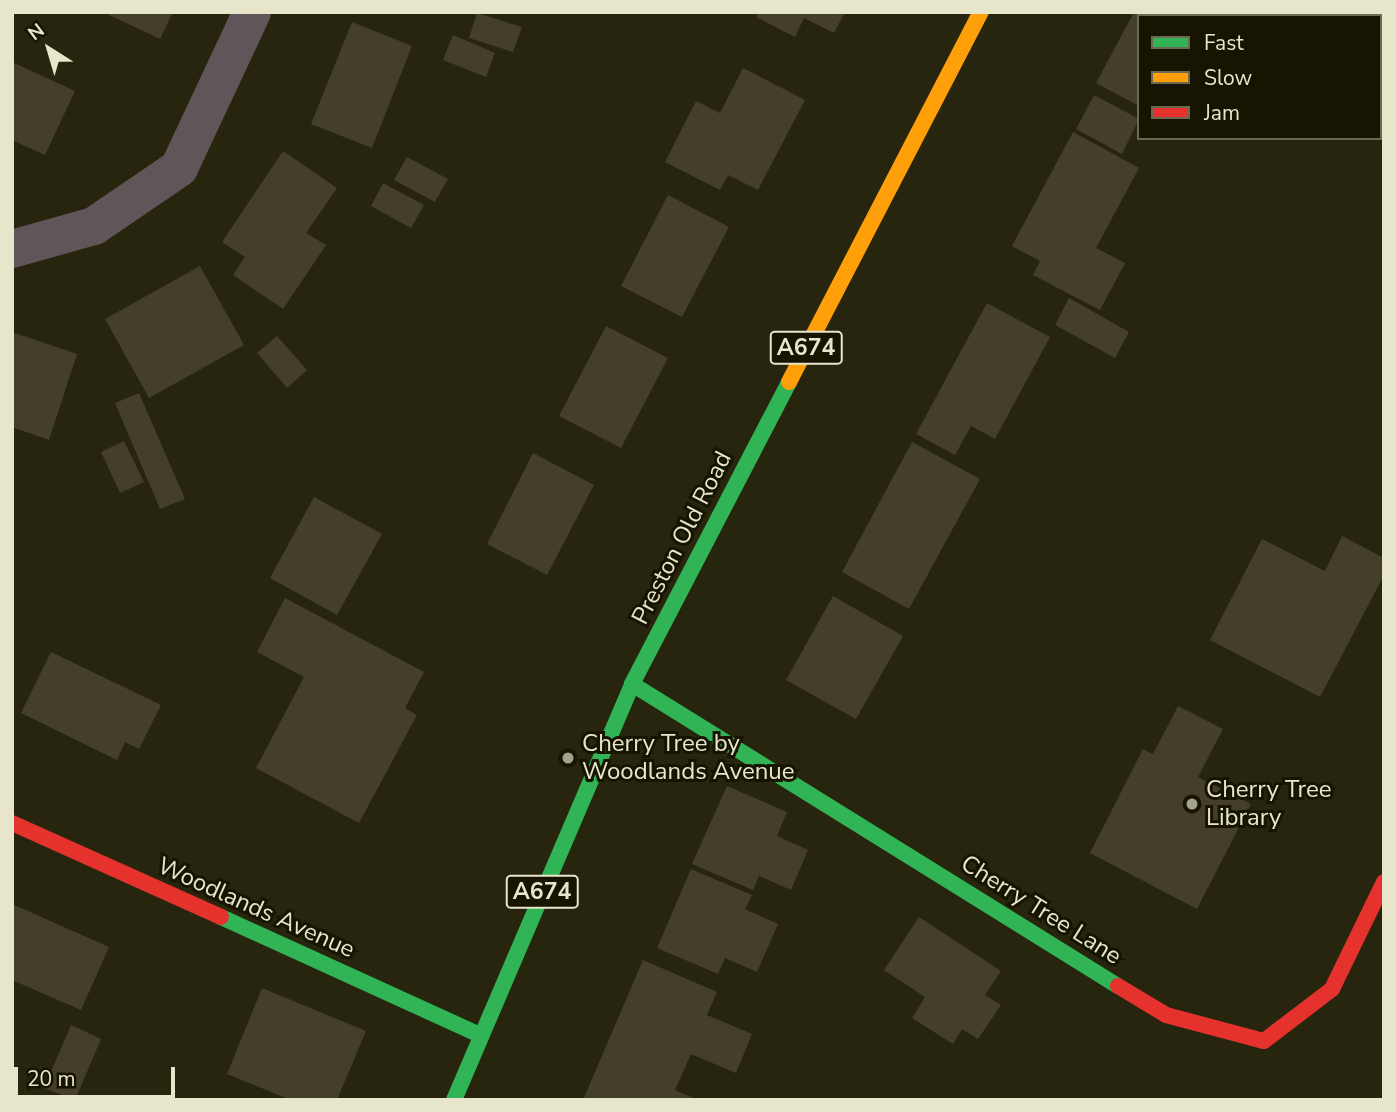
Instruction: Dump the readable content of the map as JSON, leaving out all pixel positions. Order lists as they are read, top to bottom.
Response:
{
  "streets": {
    "street": [
      "A674",
      "Preston Old Road",
      "Woodlands Avenue",
      "Cherry Tree Lane"
    ]
  },
  "crossings": [
    ["Preston Old Road", "Woodlands Avenue"],
    ["Preston Old Road", "Cherry Tree Lane"]
  ],
  "places": ["Cherry Tree by Woodlands Avenue", "Cherry Tree Library"],
  "legend": ["Fast", "Slow", "Jam"],
  "scale_bar": "20 m",
  "north": "top left"
}
